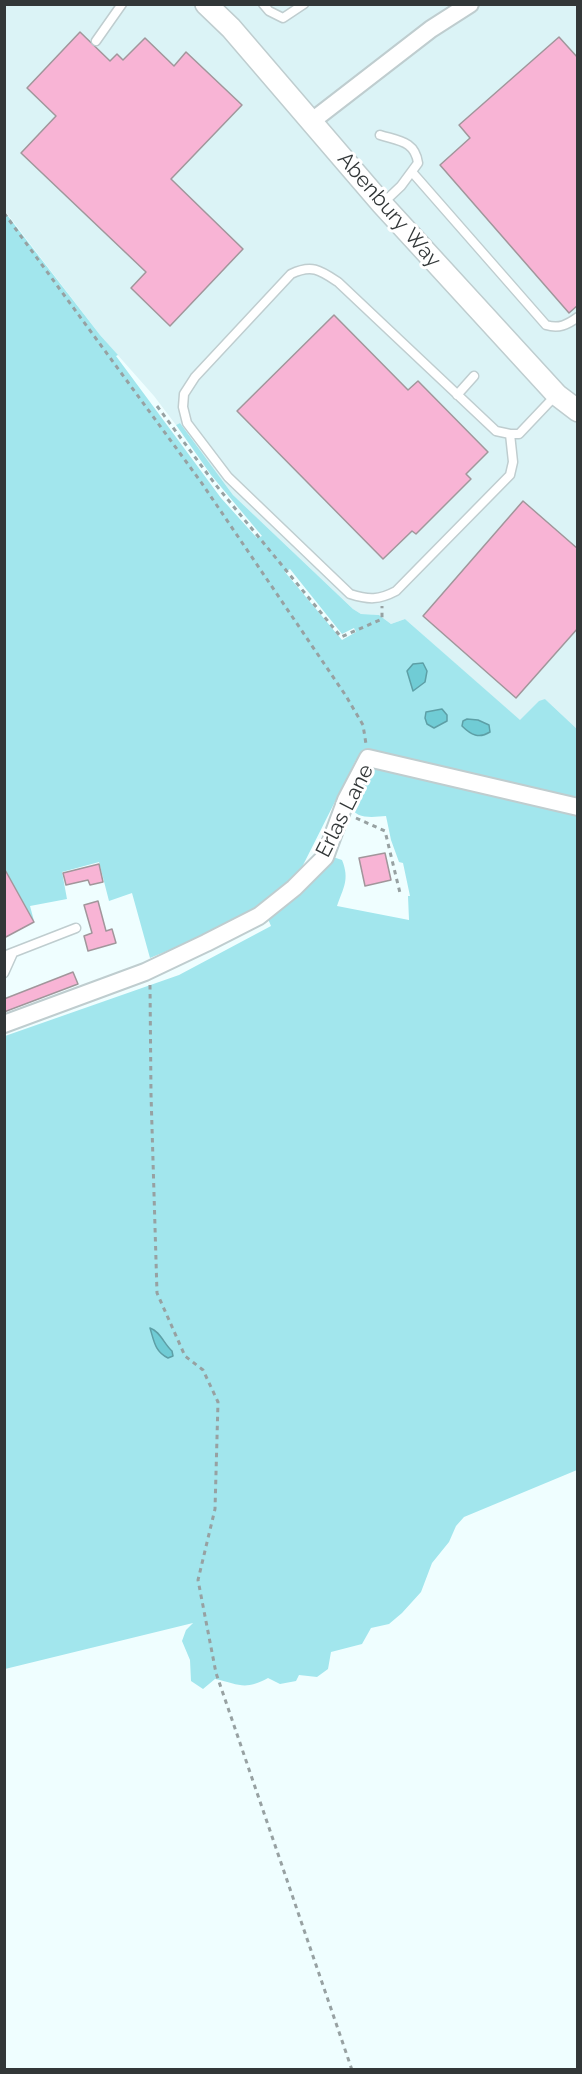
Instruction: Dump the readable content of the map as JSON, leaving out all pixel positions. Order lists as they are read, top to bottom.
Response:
{
  "streets": {
    "street": ["Abenbury Way", "Erlas Lane"]
  }
}
